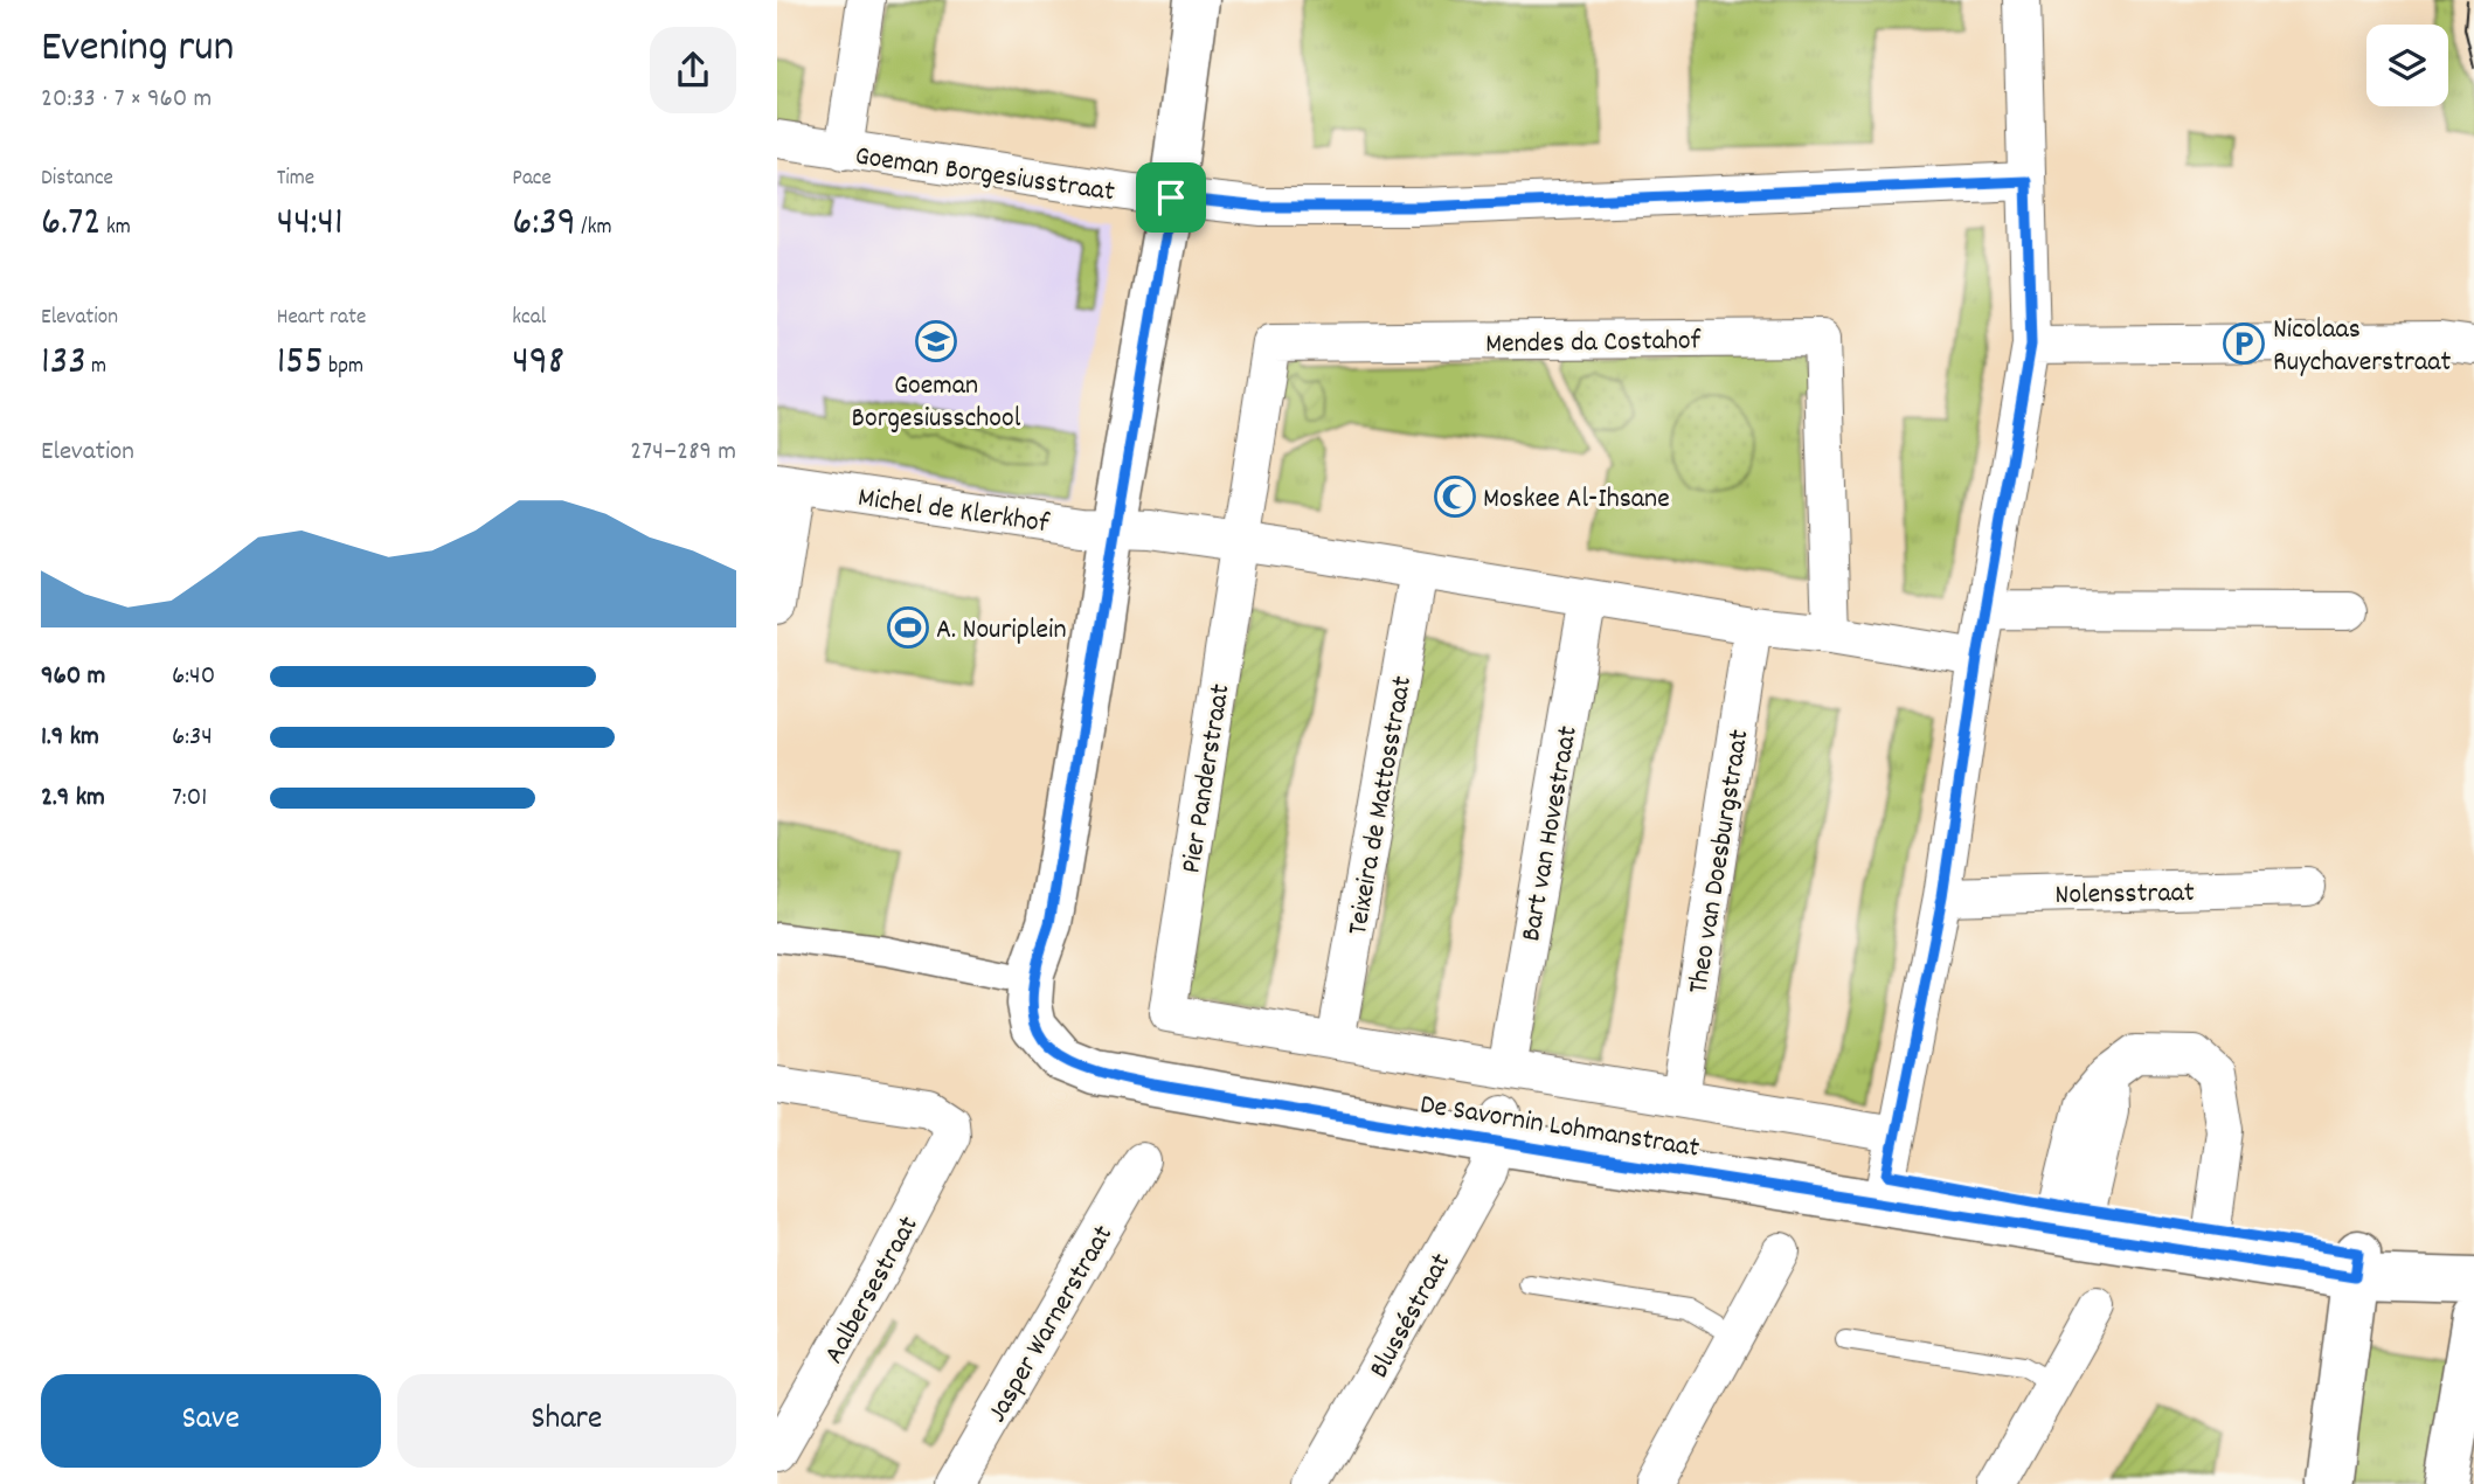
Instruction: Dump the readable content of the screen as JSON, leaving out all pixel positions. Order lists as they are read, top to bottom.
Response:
{
  "streets": {
    "street": [
      "Goeman Borgesiusstraat",
      "Mendes da Costahof",
      "Michel de Klerkhof",
      "Pier Panderstraat",
      "Teixeira de Mattosstraat",
      "Bart van Hovestraat",
      "Theo van Doesburgstraat",
      "Nolensstraat",
      "De Savornin Lohmanstraat",
      "Aalbersestraat",
      "Blusséstraat",
      "Jasper Warnerstraat"
    ]
  },
  "crossings": [
    ["Mendes da Costahof", "Pier Panderstraat"],
    ["Michel de Klerkhof", "De Savornin Lohmanstraat"],
    ["Pier Panderstraat", "De Savornin Lohmanstraat"],
    ["Teixeira de Mattosstraat", "De Savornin Lohmanstraat"],
    ["Bart van Hovestraat", "De Savornin Lohmanstraat"],
    ["Theo van Doesburgstraat", "De Savornin Lohmanstraat"],
    ["De Savornin Lohmanstraat", "Blusséstraat"]
  ],
  "places": {
    "school or university": ["Goeman Borgesiusschool"],
    "parking": ["Nicolaas Ruychaverstraat"],
    "mosque": ["Moskee Al-Ihsane"],
    "sports": ["A. Nouriplein"]
  },
  "page": {
    "heading": ["Evening run", "20:33 · 7 × 960 m"],
    "stats": [
      ["Distance", "6.72 km"],
      ["Time", "44:41"],
      ["Pace", "6:39 /km"],
      ["Elevation", "133 m"],
      ["Heart rate", "155 bpm"],
      ["kcal", "498"]
    ],
    "chart": ["Elevation", "274–289 m"],
    "list": [
      {
        "name": "960 m",
        "note": "6:40"
      },
      {
        "name": "1.9 km",
        "note": "6:34"
      },
      {
        "name": "2.9 km",
        "note": "7:01"
      }
    ],
    "buttons": ["Save", "Share"]
  }
}
